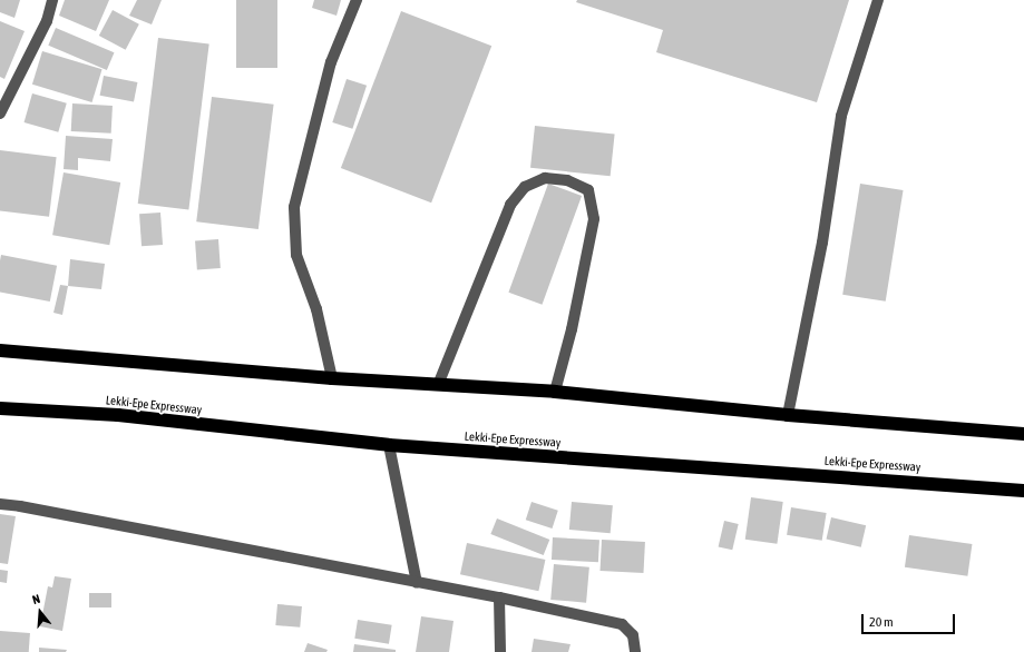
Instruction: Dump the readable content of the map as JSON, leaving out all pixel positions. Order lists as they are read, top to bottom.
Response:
{
  "streets": {
    "highway": ["Lekki-Epe Expressway"]
  },
  "scale_bar": "20 m",
  "north": "top"
}
